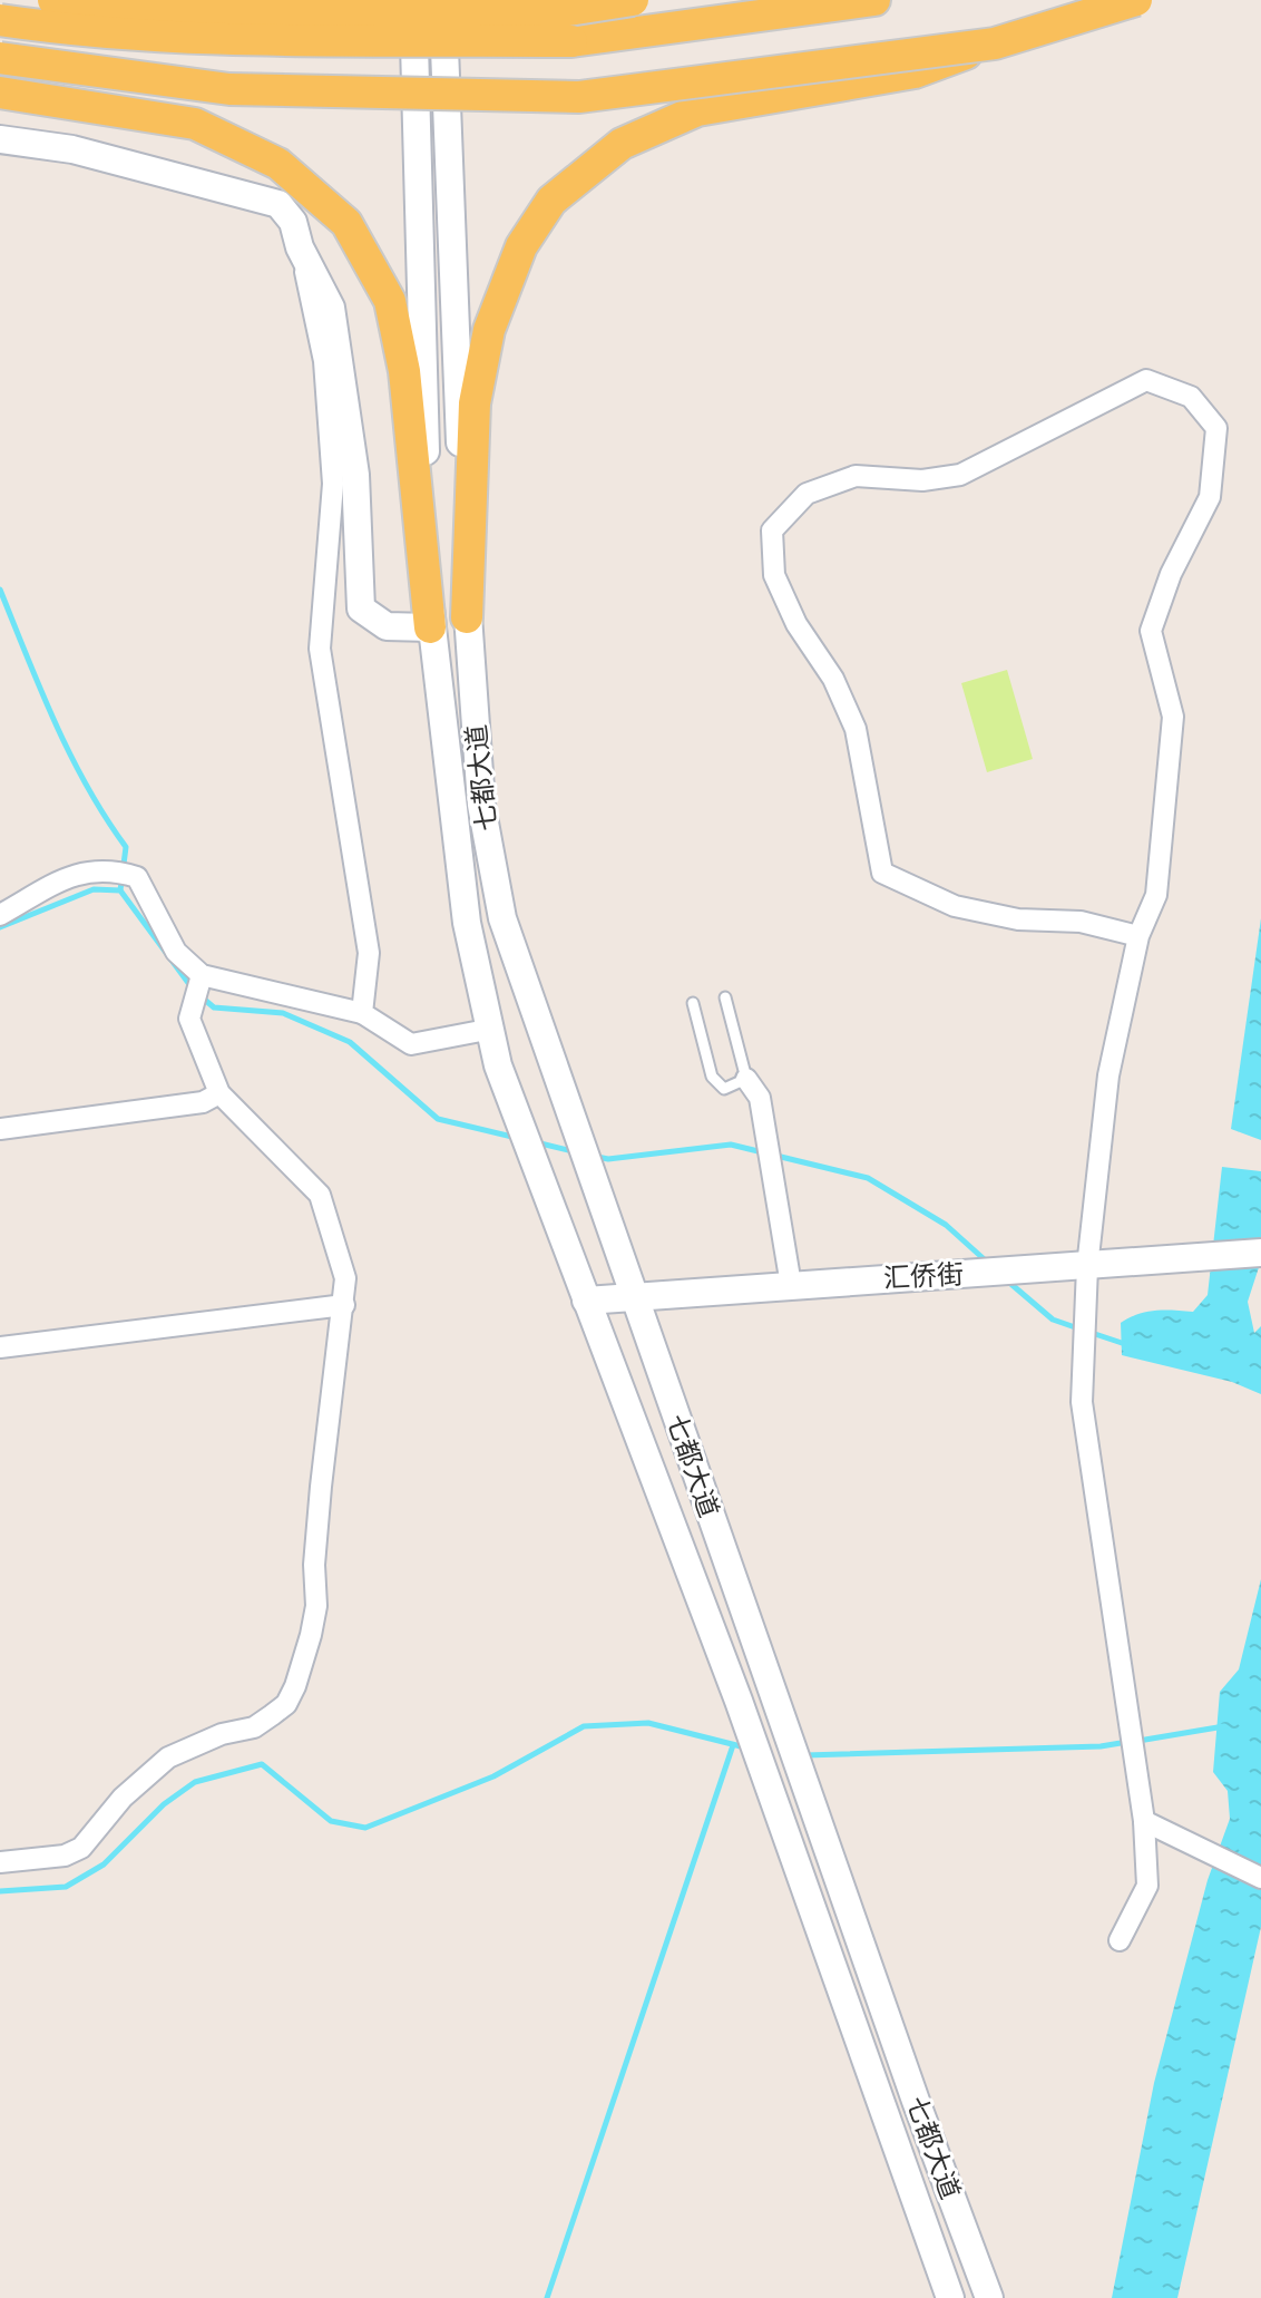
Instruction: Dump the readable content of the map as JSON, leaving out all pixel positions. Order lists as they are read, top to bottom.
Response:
{
  "streets": {
    "main road": ["七都大道", "汇侨街"]
  },
  "crossings": [
    ["七都大道", "汇侨街"]
  ]
}
